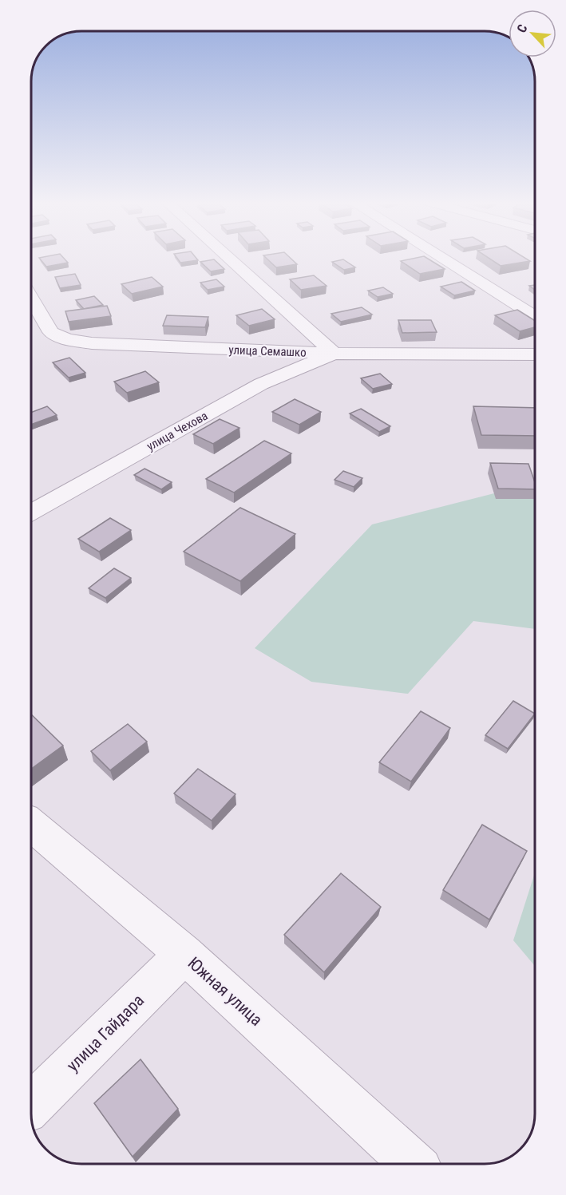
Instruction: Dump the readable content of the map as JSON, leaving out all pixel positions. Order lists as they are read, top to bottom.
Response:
{
  "streets": {
    "street": [
      "улица Семашко",
      "улица Чехова",
      "Южная улица",
      "улица Гайдара"
    ]
  },
  "crossings": [
    ["улица Семашко", "улица Чехова"],
    ["Южная улица", "улица Гайдара"]
  ],
  "north": "top left"
}
